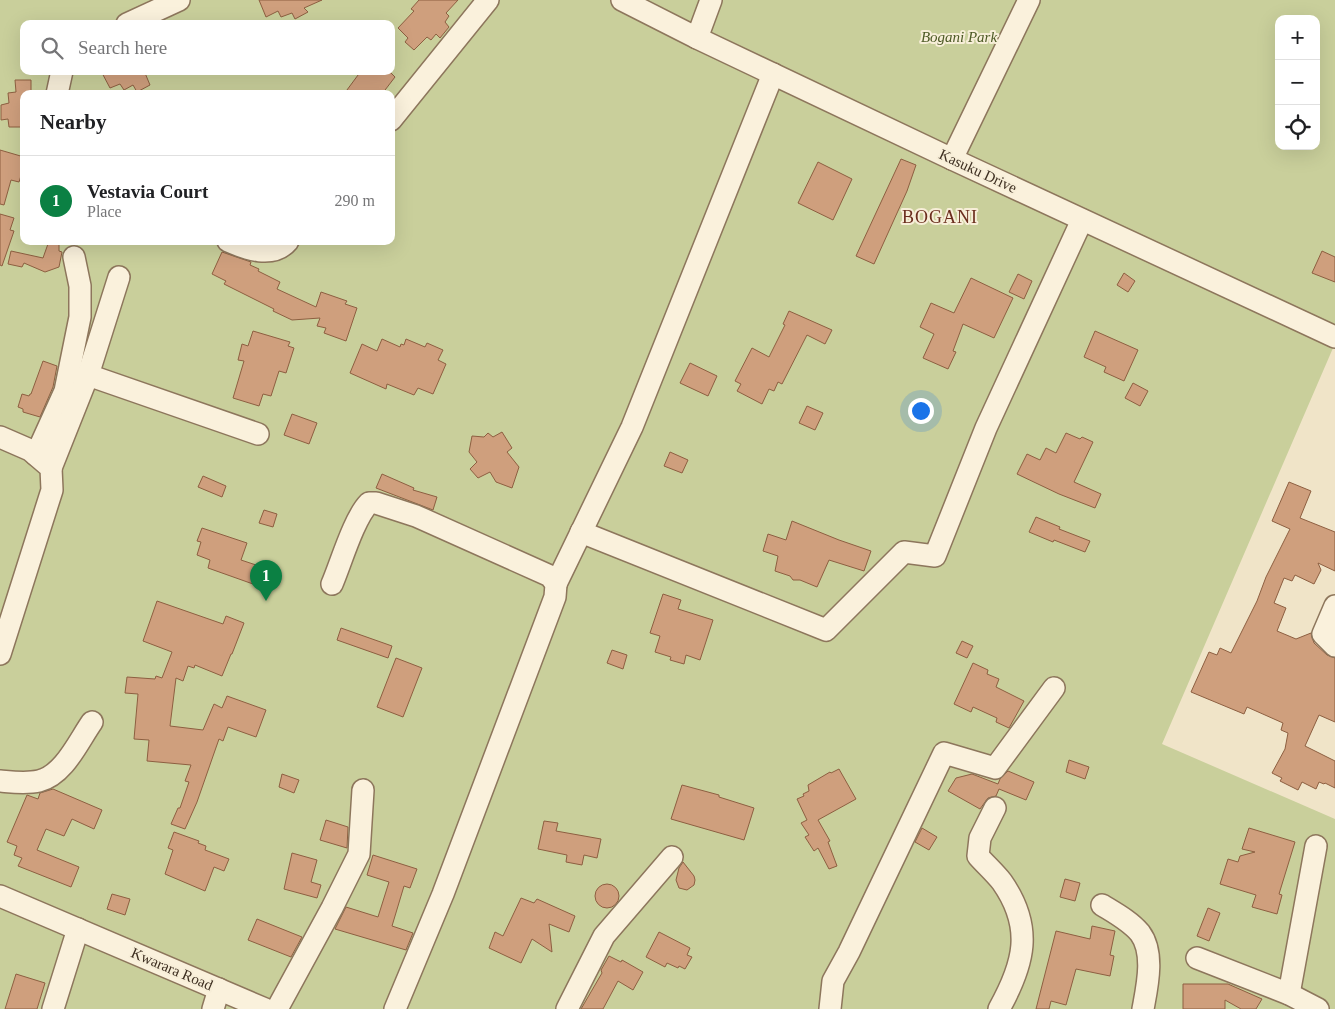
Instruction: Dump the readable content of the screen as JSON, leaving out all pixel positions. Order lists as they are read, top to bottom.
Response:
{
  "streets": {
    "street": ["Kasuku Drive", "Kwarara Road"]
  },
  "districts": ["BOGANI"],
  "parks": ["Bogani Park"],
  "page": {
    "map_buttons": ["+", "−"],
    "search": "Search here",
    "heading": "Nearby",
    "list": [
      {
        "mark": "1",
        "name": "Vestavia Court",
        "note": "Place",
        "value": "290 m"
      }
    ],
    "pins": "1"
  }
}
